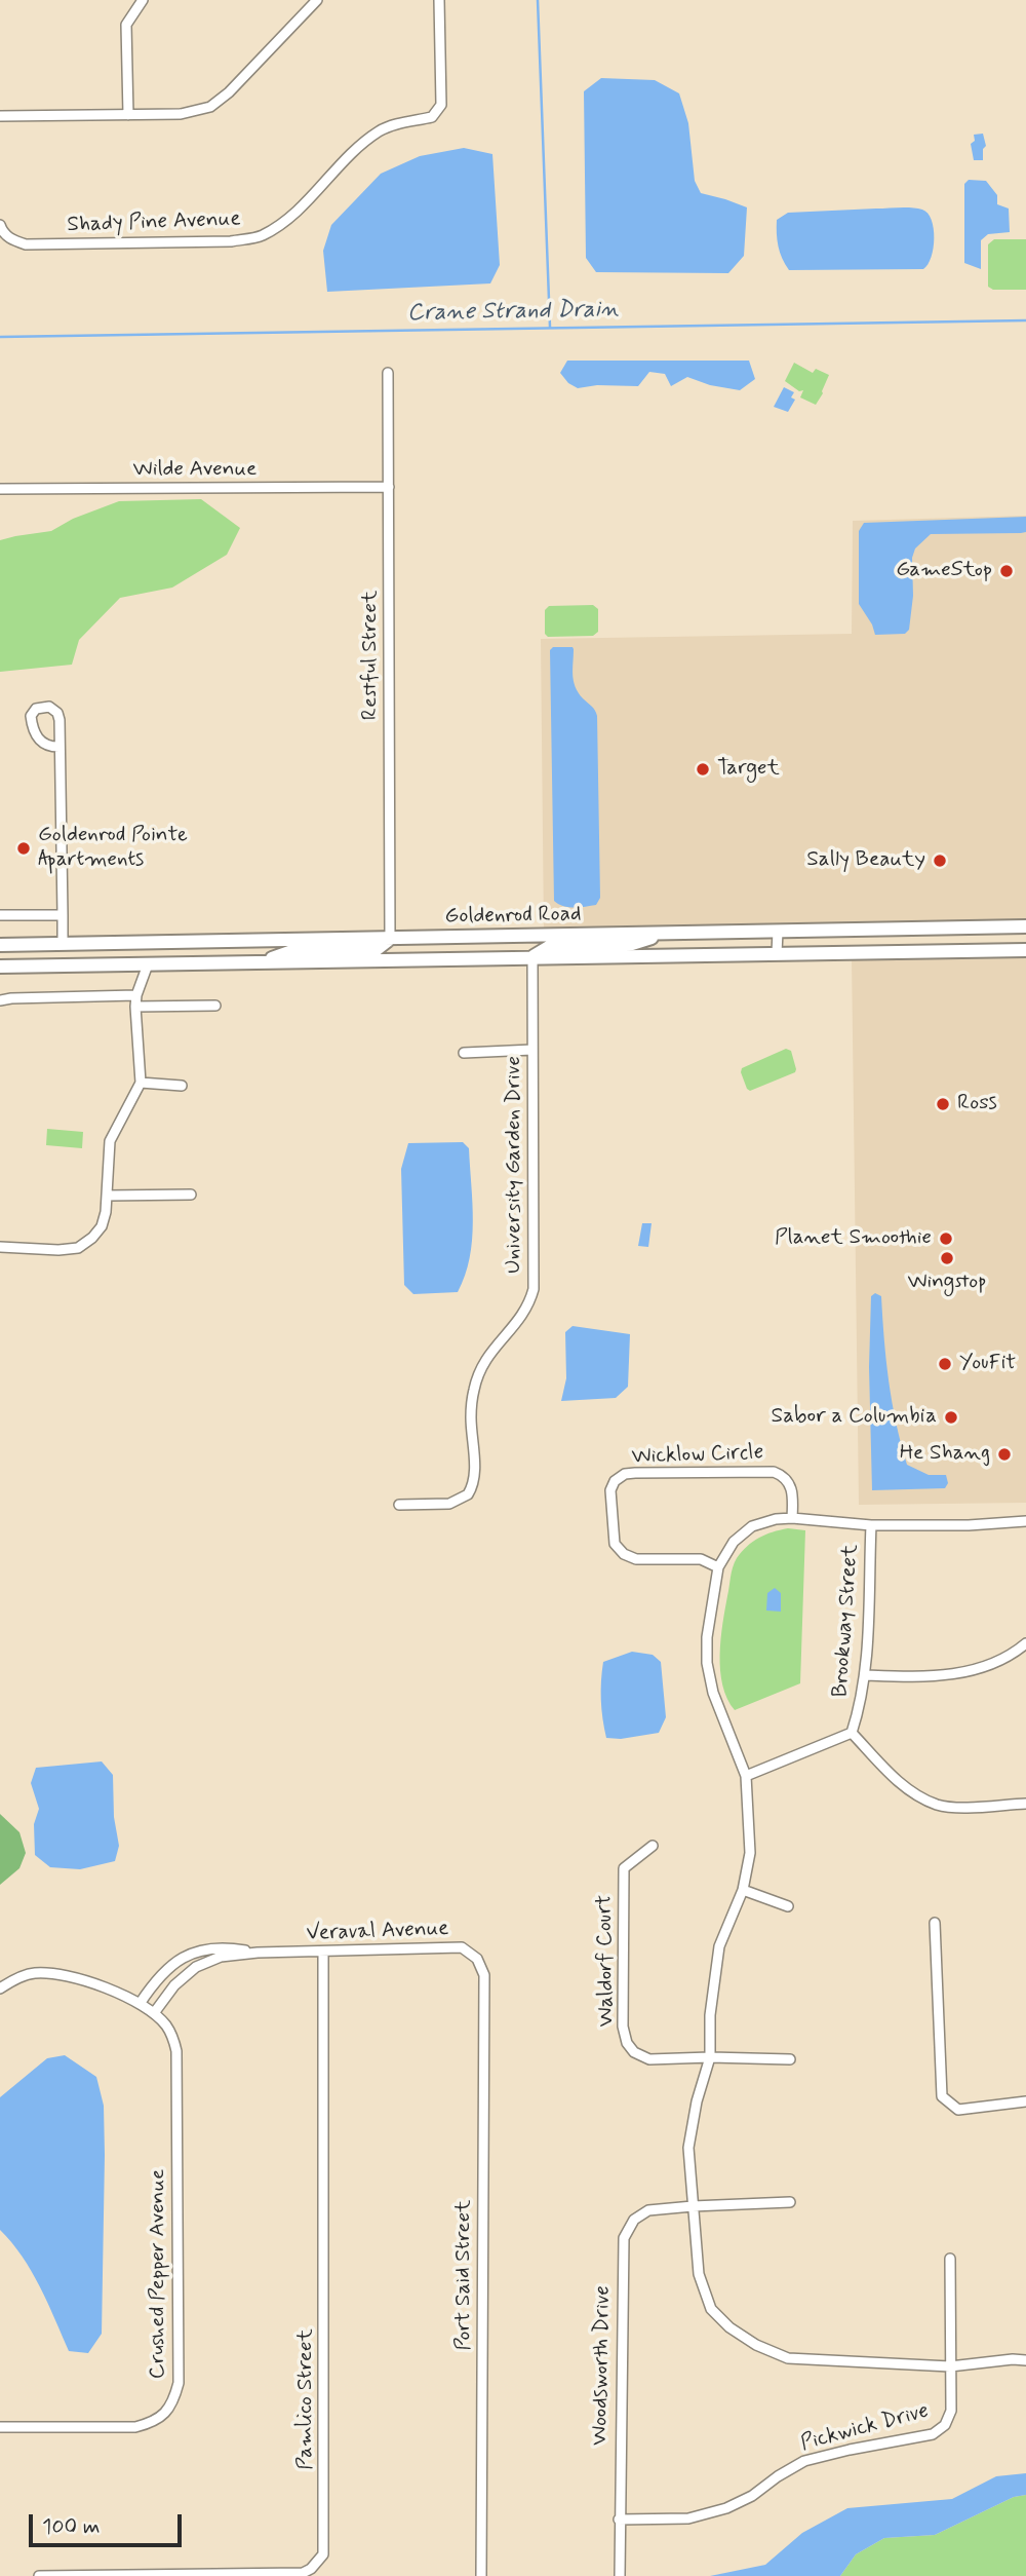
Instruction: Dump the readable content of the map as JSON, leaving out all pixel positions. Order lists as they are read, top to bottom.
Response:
{
  "streets": {
    "main road": ["Goldenrod Road"],
    "street": [
      "Shady Pine Avenue",
      "Wilde Avenue",
      "Restful Street",
      "University Garden Drive",
      "Wicklow Circle",
      "Brookway Street",
      "Veraval Avenue",
      "Waldorf Court",
      "Crushed Pepper Avenue",
      "Port Said Street",
      "Woodsworth Drive",
      "Pamlico Street",
      "Pickwick Drive"
    ]
  },
  "crossings": [
    ["Wilde Avenue", "Restful Street"],
    ["Restful Street", "Goldenrod Road"],
    ["Goldenrod Road", "University Garden Drive"],
    ["Veraval Avenue", "Crushed Pepper Avenue"],
    ["Veraval Avenue", "Port Said Street"],
    ["Veraval Avenue", "Pamlico Street"],
    ["Woodsworth Drive", "Pickwick Drive"]
  ],
  "water": ["Crane Strand Drain"],
  "places": [
    "GameStop",
    "Target",
    "Goldenrod Pointe Apartments",
    "Sally Beauty",
    "Ross",
    "Planet Smoothie",
    "Wingstop",
    "YouFit",
    "Sabor a Columbia",
    "He Shang"
  ],
  "scale_bar": "100 m"
}
